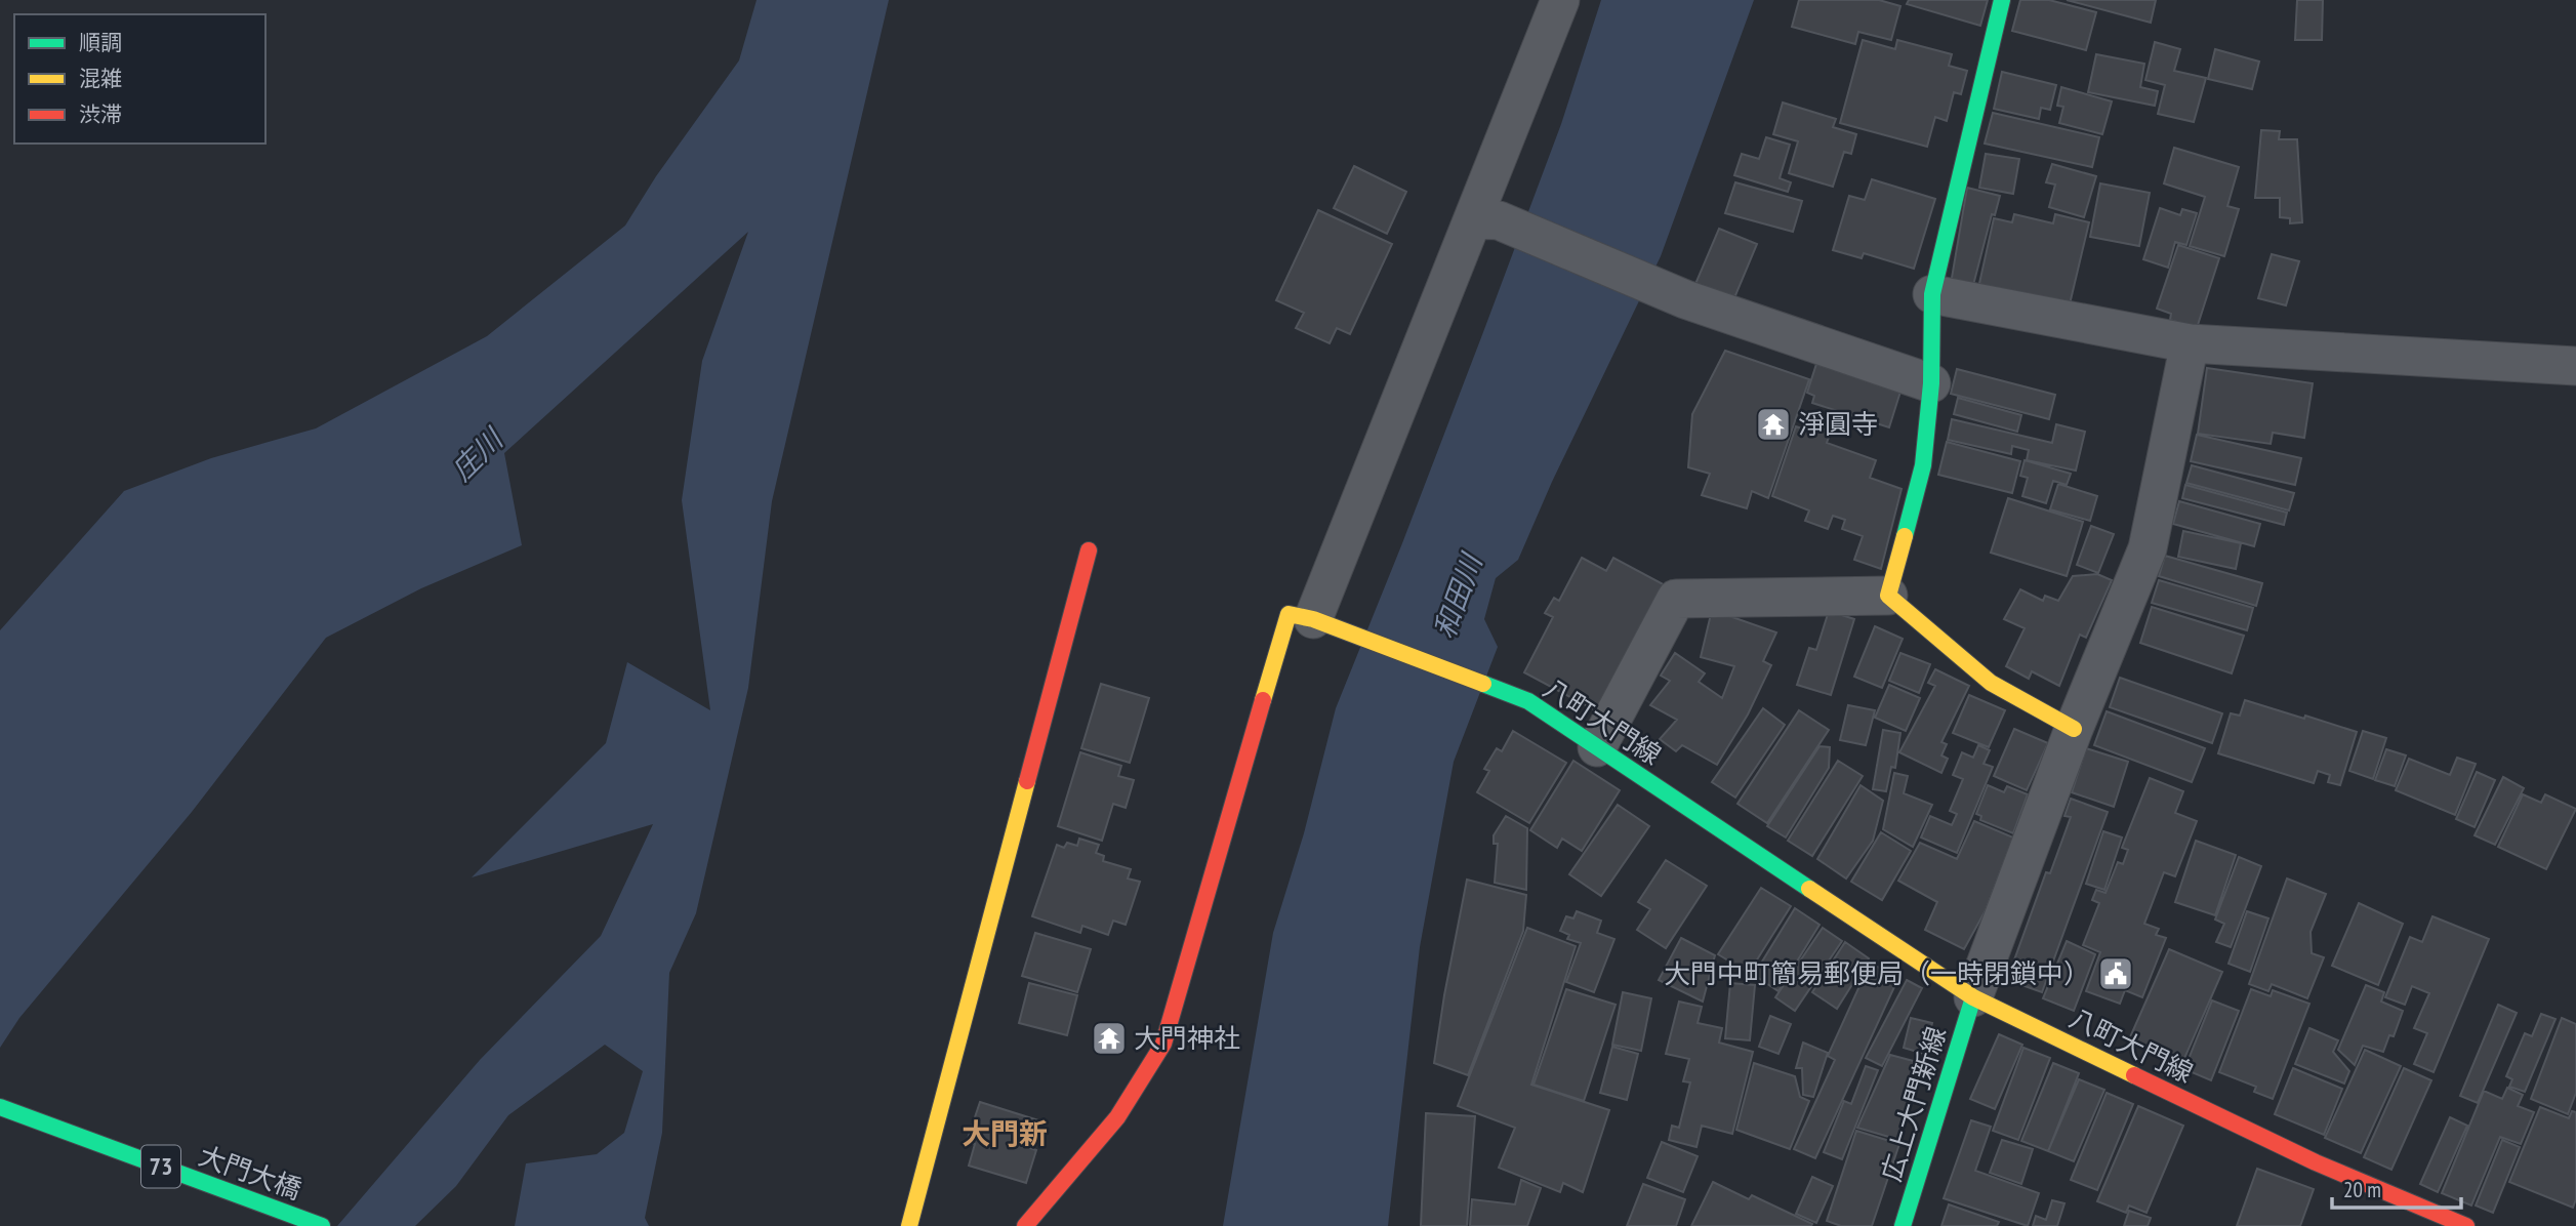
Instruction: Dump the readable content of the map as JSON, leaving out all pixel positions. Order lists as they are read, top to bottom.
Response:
{
  "streets": {
    "main road": [
      "八町大門線",
      "広上大門新線",
      "73",
      "大門大橋"
    ]
  },
  "crossings": [
    ["八町大門線", "広上大門新線"]
  ],
  "districts": ["大門新"],
  "water": ["庄川", "和田川"],
  "places": {
    "temple": ["淨圓寺", "大門神社"],
    "public building": ["大門中町簡易郵便局（一時閉鎖中）"]
  },
  "legend": ["順調", "混雑", "渋滞"],
  "scale_bar": "20 m"
}
